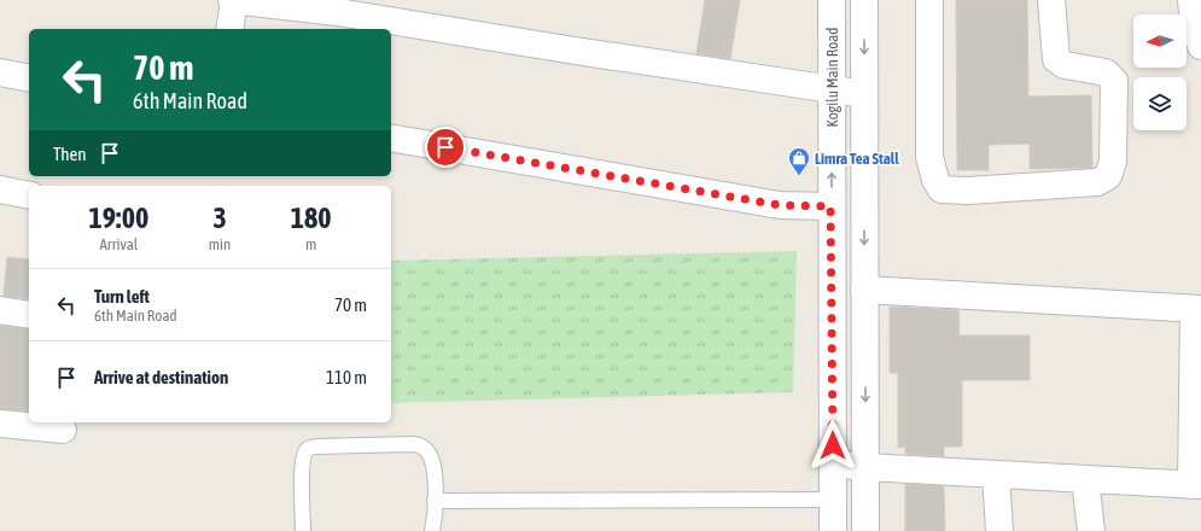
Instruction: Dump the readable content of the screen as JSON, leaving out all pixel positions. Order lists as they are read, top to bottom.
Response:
{
  "streets": {
    "street": ["Kogilu Main Road"]
  },
  "places": {
    "shop": ["Limra Tea Stall"]
  },
  "north": "left",
  "page": {
    "turn": ["70 m", "6th Main Road"],
    "then": "Then",
    "eta": [
      "19:00",
      "Arrival",
      "3",
      "min",
      "180",
      "m"
    ],
    "list": [
      {
        "name": "Turn left",
        "note": "6th Main Road",
        "value": "70 m"
      },
      {
        "name": "Arrive at destination",
        "value": "110 m"
      }
    ]
  }
}
